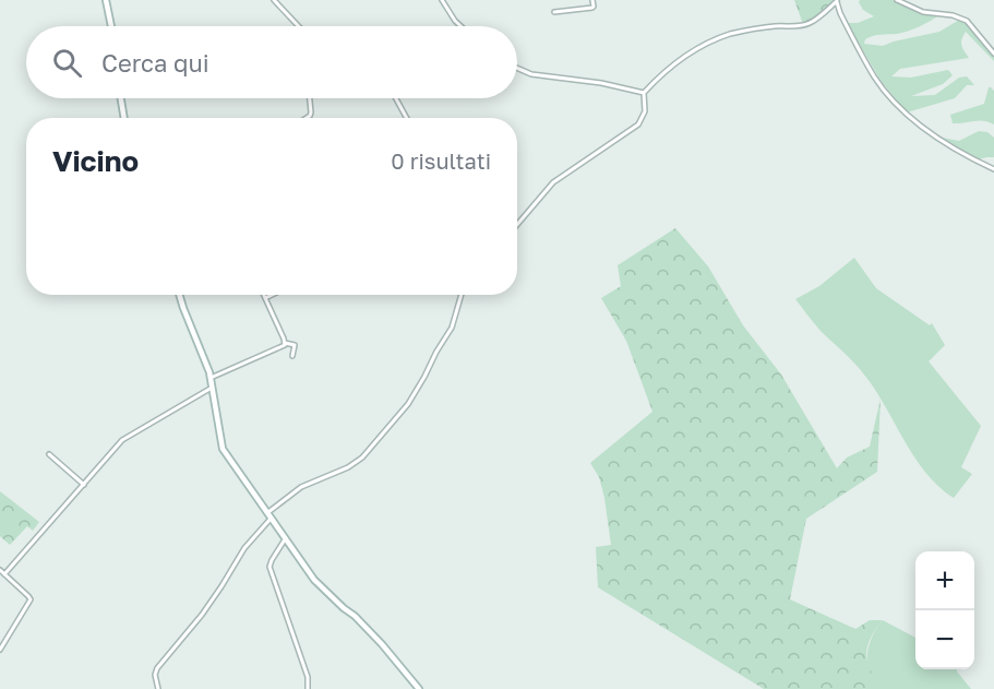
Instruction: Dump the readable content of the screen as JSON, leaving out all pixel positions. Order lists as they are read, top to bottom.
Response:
{
  "page": {
    "search": "Cerca qui",
    "heading": ["Vicino", "0 risultati"],
    "map_buttons": ["+", "−"]
  }
}
